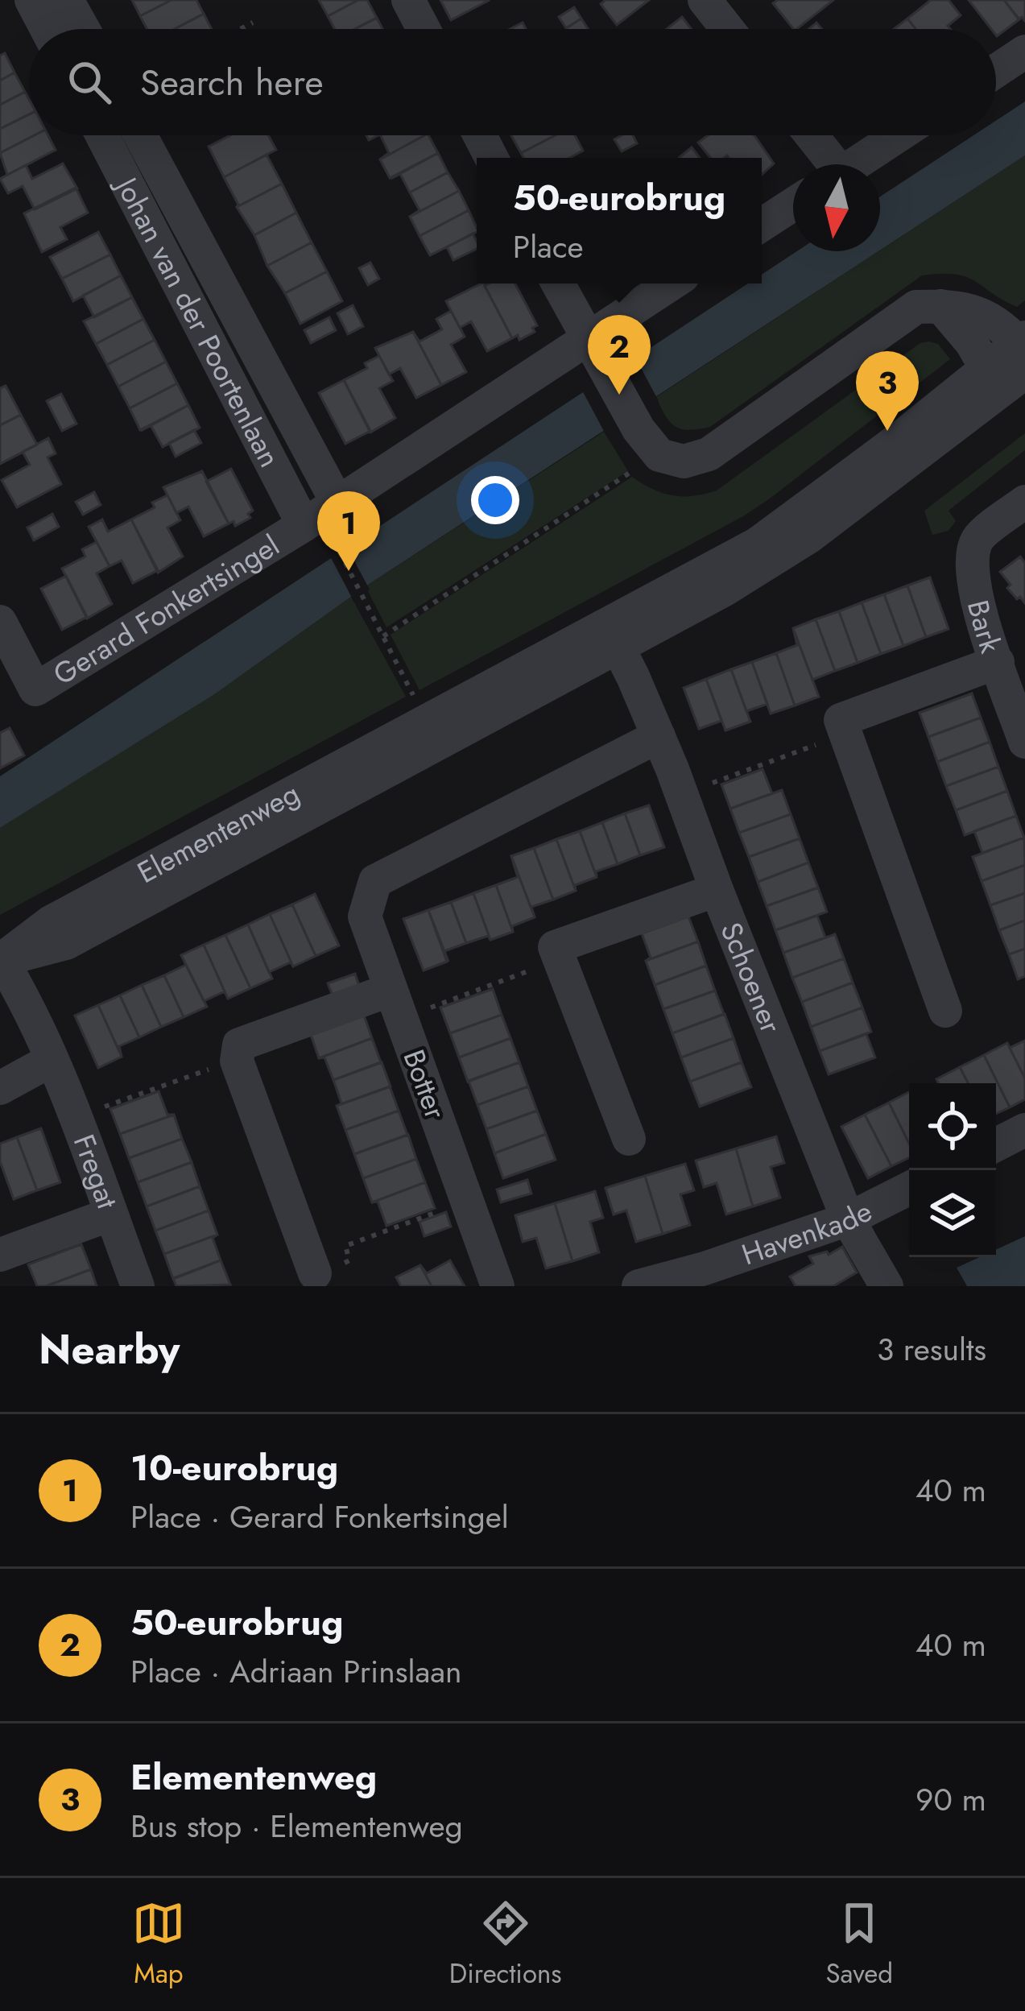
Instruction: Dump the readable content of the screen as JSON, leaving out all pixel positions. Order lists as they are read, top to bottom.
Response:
{
  "streets": {
    "street": [
      "Johan van der Poortenlaan",
      "Gerard Fonkertsingel",
      "Bark",
      "Elementenweg",
      "Schoener",
      "Botter",
      "Fregat",
      "Havenkade"
    ]
  },
  "crossings": [
    ["Johan van der Poortenlaan", "Gerard Fonkertsingel"],
    ["Elementenweg", "Schoener"],
    ["Elementenweg", "Fregat"],
    ["Schoener", "Botter"],
    ["Schoener", "Havenkade"]
  ],
  "north": "bottom",
  "page": {
    "search": "Search here",
    "popup": ["50-eurobrug", "Place"],
    "pins": ["2", "3", "1"],
    "heading": ["Nearby", "3 results"],
    "list": [
      {
        "mark": "1",
        "name": "10-eurobrug",
        "note": "Place · Gerard Fonkertsingel",
        "value": "40 m"
      },
      {
        "mark": "2",
        "name": "50-eurobrug",
        "note": "Place · Adriaan Prinslaan",
        "value": "40 m"
      },
      {
        "mark": "3",
        "name": "Elementenweg",
        "note": "Bus stop · Elementenweg",
        "value": "90 m"
      }
    ],
    "nav": ["Map", "Directions", "Saved"]
  }
}
